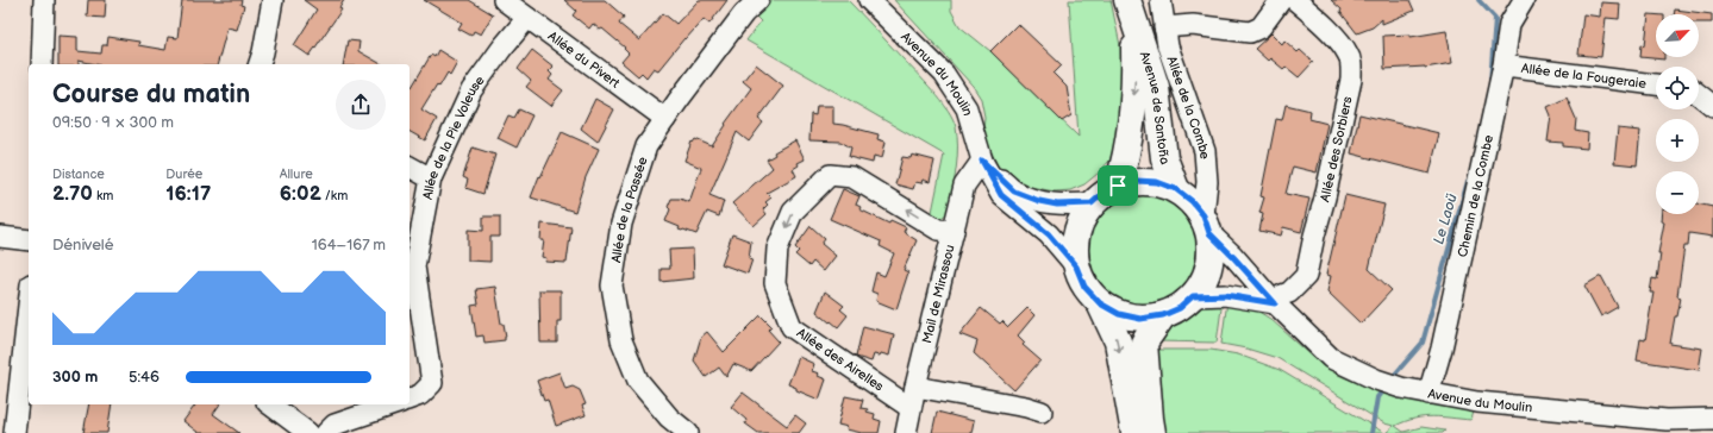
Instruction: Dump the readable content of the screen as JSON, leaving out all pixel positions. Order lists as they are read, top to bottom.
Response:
{
  "streets": {
    "main road": ["Avenue de Santoña"],
    "street": [
      "Allée du Pivert",
      "Avenue du Moulin",
      "Allée de la Fougeraie",
      "Allée de la Combe",
      "Allée de la Pie Voleuse",
      "Allée des Sorbiers",
      "Chemin de la Combe",
      "Allée de la Passée",
      "Mail de Mirassou",
      "Allée des Airelles"
    ]
  },
  "crossings": [
    ["Allée du Pivert", "Allée de la Pie Voleuse"],
    ["Allée du Pivert", "Allée de la Passée"],
    ["Avenue du Moulin", "Avenue de Santoña"],
    ["Avenue du Moulin", "Allée de la Combe"],
    ["Avenue du Moulin", "Allée des Sorbiers"],
    ["Avenue du Moulin", "Chemin de la Combe"],
    ["Avenue du Moulin", "Mail de Mirassou"],
    ["Allée de la Fougeraie", "Chemin de la Combe"],
    ["Avenue de Santoña", "Allée de la Combe"],
    ["Mail de Mirassou", "Allée des Airelles"]
  ],
  "water": ["Le Laoü"],
  "north": "top right",
  "page": {
    "map_buttons": ["+", "−"],
    "heading": ["Course du matin", "09:50 · 9 × 300 m"],
    "stats": [
      ["Distance", "2.70 km"],
      ["Durée", "16:17"],
      ["Allure", "6:02 /km"]
    ],
    "chart": ["Dénivelé", "164–167 m"],
    "list": [
      {
        "name": "300 m",
        "note": "5:46"
      }
    ]
  }
}
